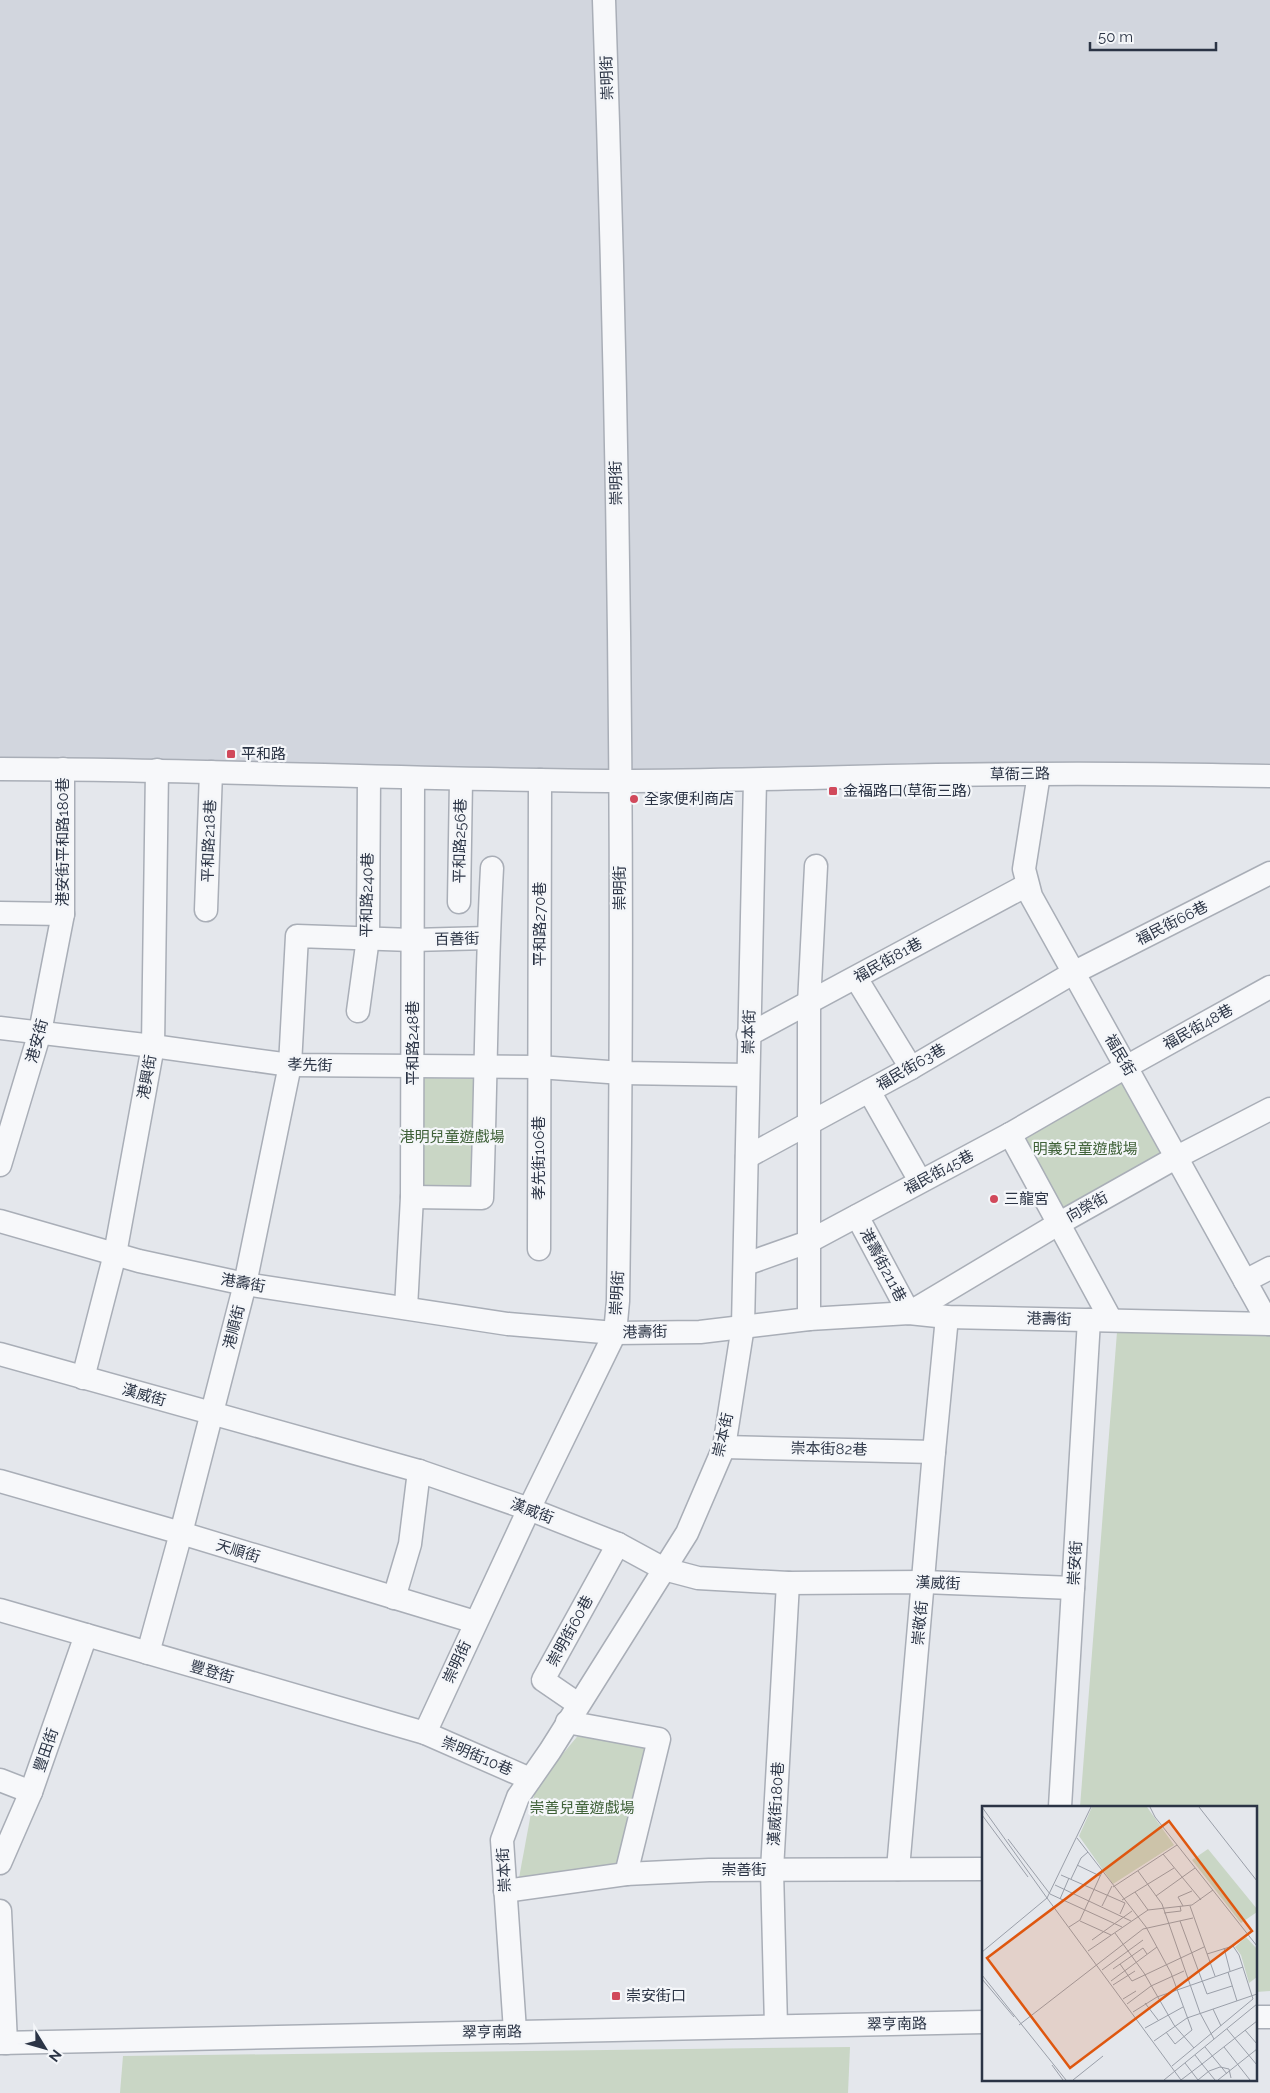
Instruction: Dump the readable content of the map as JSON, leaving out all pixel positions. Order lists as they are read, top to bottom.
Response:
{
  "streets": {
    "street": [
      "崇明街",
      "草衙三路",
      "平和路218巷",
      "平和路256巷",
      "港安街平和路180巷",
      "平和路240巷",
      "福民街66巷",
      "平和路270巷",
      "百善街",
      "福民街81巷",
      "福民街48巷",
      "崇本街",
      "港安街",
      "平和路248巷",
      "福民街",
      "孝先街",
      "福民街63巷",
      "港興街",
      "孝先街106巷",
      "福民街45巷",
      "向榮街",
      "港壽街211巷",
      "港壽街",
      "港順街",
      "漢威街",
      "崇本街82巷",
      "天順街",
      "崇安街",
      "崇敬街",
      "崇明街60巷",
      "豐登街",
      "豐田街",
      "崇明街10巷",
      "漢威街180巷",
      "崇善街",
      "翠亨南路"
    ]
  },
  "crossings": [
    ["崇明街", "草衙三路"],
    ["崇明街", "孝先街"],
    ["崇明街", "港壽街"],
    ["崇明街", "漢威街"],
    ["崇明街", "天順街"],
    ["崇明街", "豐登街"],
    ["崇明街", "崇明街10巷"],
    ["草衙三路", "崇本街"],
    ["草衙三路", "福民街"],
    ["港安街平和路180巷", "港安街"],
    ["平和路240巷", "百善街"],
    ["福民街66巷", "福民街"],
    ["福民街66巷", "福民街63巷"],
    ["平和路270巷", "孝先街"],
    ["平和路270巷", "孝先街106巷"],
    ["百善街", "平和路248巷"],
    ["百善街", "孝先街"],
    ["百善街", "港順街"],
    ["福民街81巷", "崇本街"],
    ["福民街81巷", "福民街"],
    ["福民街48巷", "福民街"],
    ["福民街48巷", "福民街45巷"],
    ["崇本街", "孝先街"],
    ["崇本街", "福民街63巷"],
    ["崇本街", "福民街45巷"],
    ["崇本街", "港壽街"],
    ["崇本街", "漢威街"],
    ["崇本街", "崇本街82巷"],
    ["崇本街", "崇明街60巷"],
    ["崇本街", "崇明街10巷"],
    ["崇本街", "崇善街"],
    ["崇本街", "翠亨南路"],
    ["港安街", "孝先街"],
    ["平和路248巷", "孝先街"],
    ["平和路248巷", "港壽街"],
    ["福民街", "福民街63巷"],
    ["福民街", "福民街45巷"],
    ["福民街", "向榮街"],
    ["福民街", "港壽街"],
    ["孝先街", "港興街"],
    ["孝先街", "孝先街106巷"],
    ["孝先街", "港順街"],
    ["港興街", "港壽街"],
    ["港興街", "漢威街"],
    ["福民街45巷", "港壽街211巷"],
    ["向榮街", "港壽街211巷"],
    ["向榮街", "港壽街"],
    ["港壽街211巷", "港壽街"],
    ["港壽街", "港順街"],
    ["港壽街", "崇安街"],
    ["港壽街", "崇敬街"],
    ["港順街", "漢威街"],
    ["港順街", "天順街"],
    ["港順街", "豐登街"],
    ["漢威街", "崇安街"],
    ["漢威街", "崇敬街"],
    ["漢威街", "崇明街60巷"],
    ["漢威街", "漢威街180巷"],
    ["崇本街82巷", "崇敬街"],
    ["崇敬街", "崇善街"],
    ["豐登街", "豐田街"],
    ["豐登街", "崇明街10巷"],
    ["漢威街180巷", "崇善街"],
    ["漢威街180巷", "翠亨南路"]
  ],
  "parks": ["港明兒童遊戲場", "明義兒童遊戲場", "崇善兒童遊戲場"],
  "places": {
    "transit": ["平和路", "金福路口(草衙三路)", "崇安街口"],
    "other": ["全家便利商店", "三龍宮"]
  },
  "scale_bar": "50 m",
  "north": "bottom right"
}
